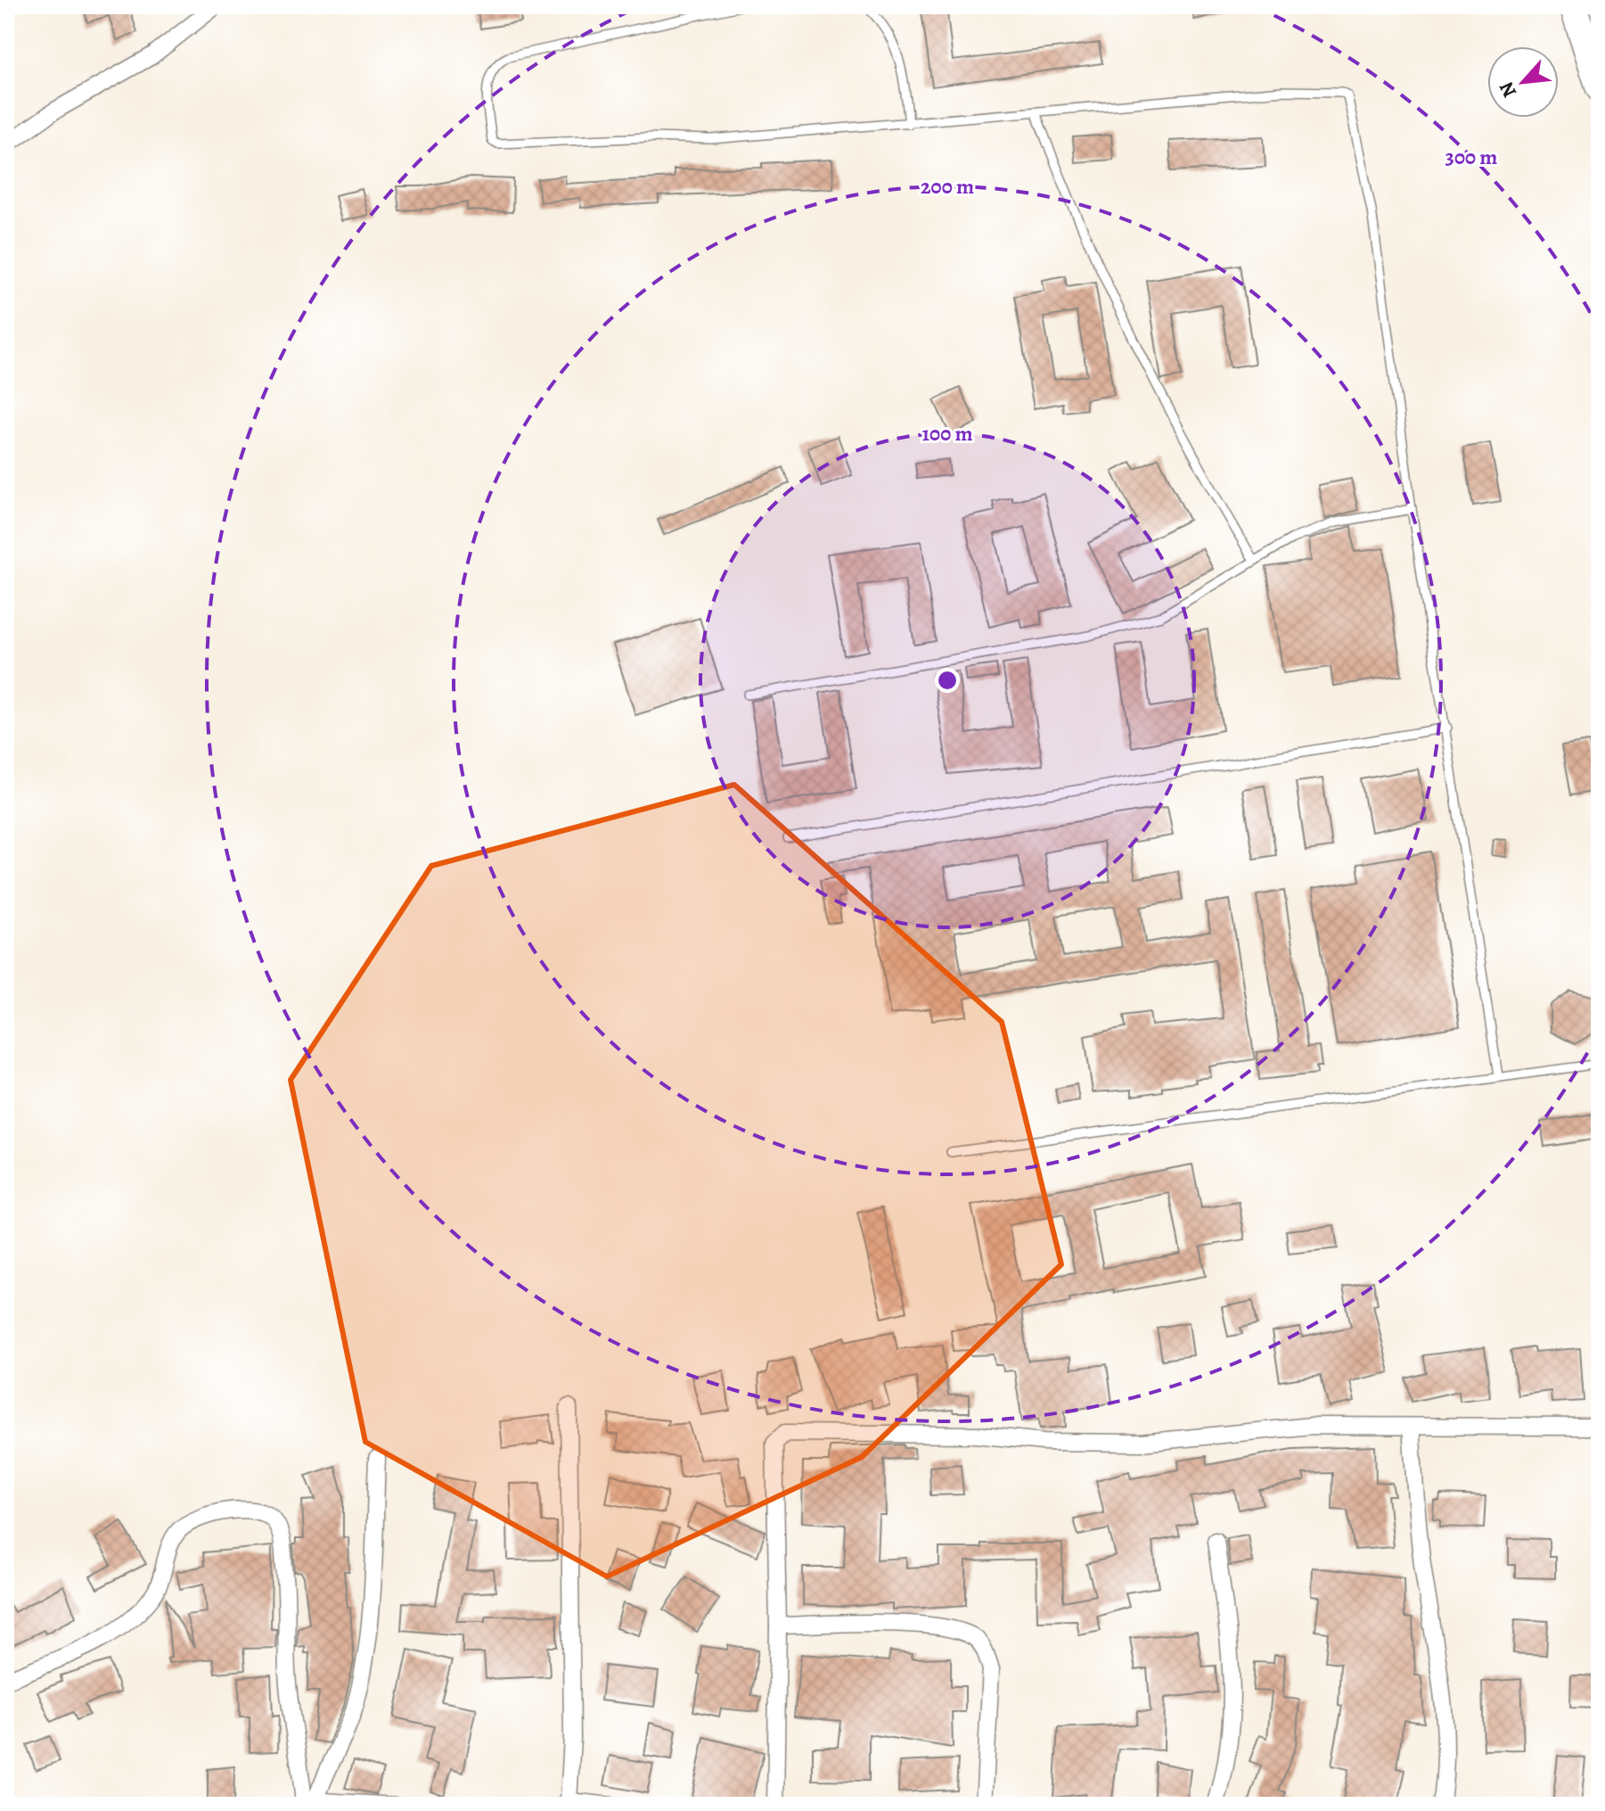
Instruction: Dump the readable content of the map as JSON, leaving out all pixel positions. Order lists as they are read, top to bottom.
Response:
{
  "north": "bottom left",
  "rings": ["300 m", "200 m", "100 m"]
}
